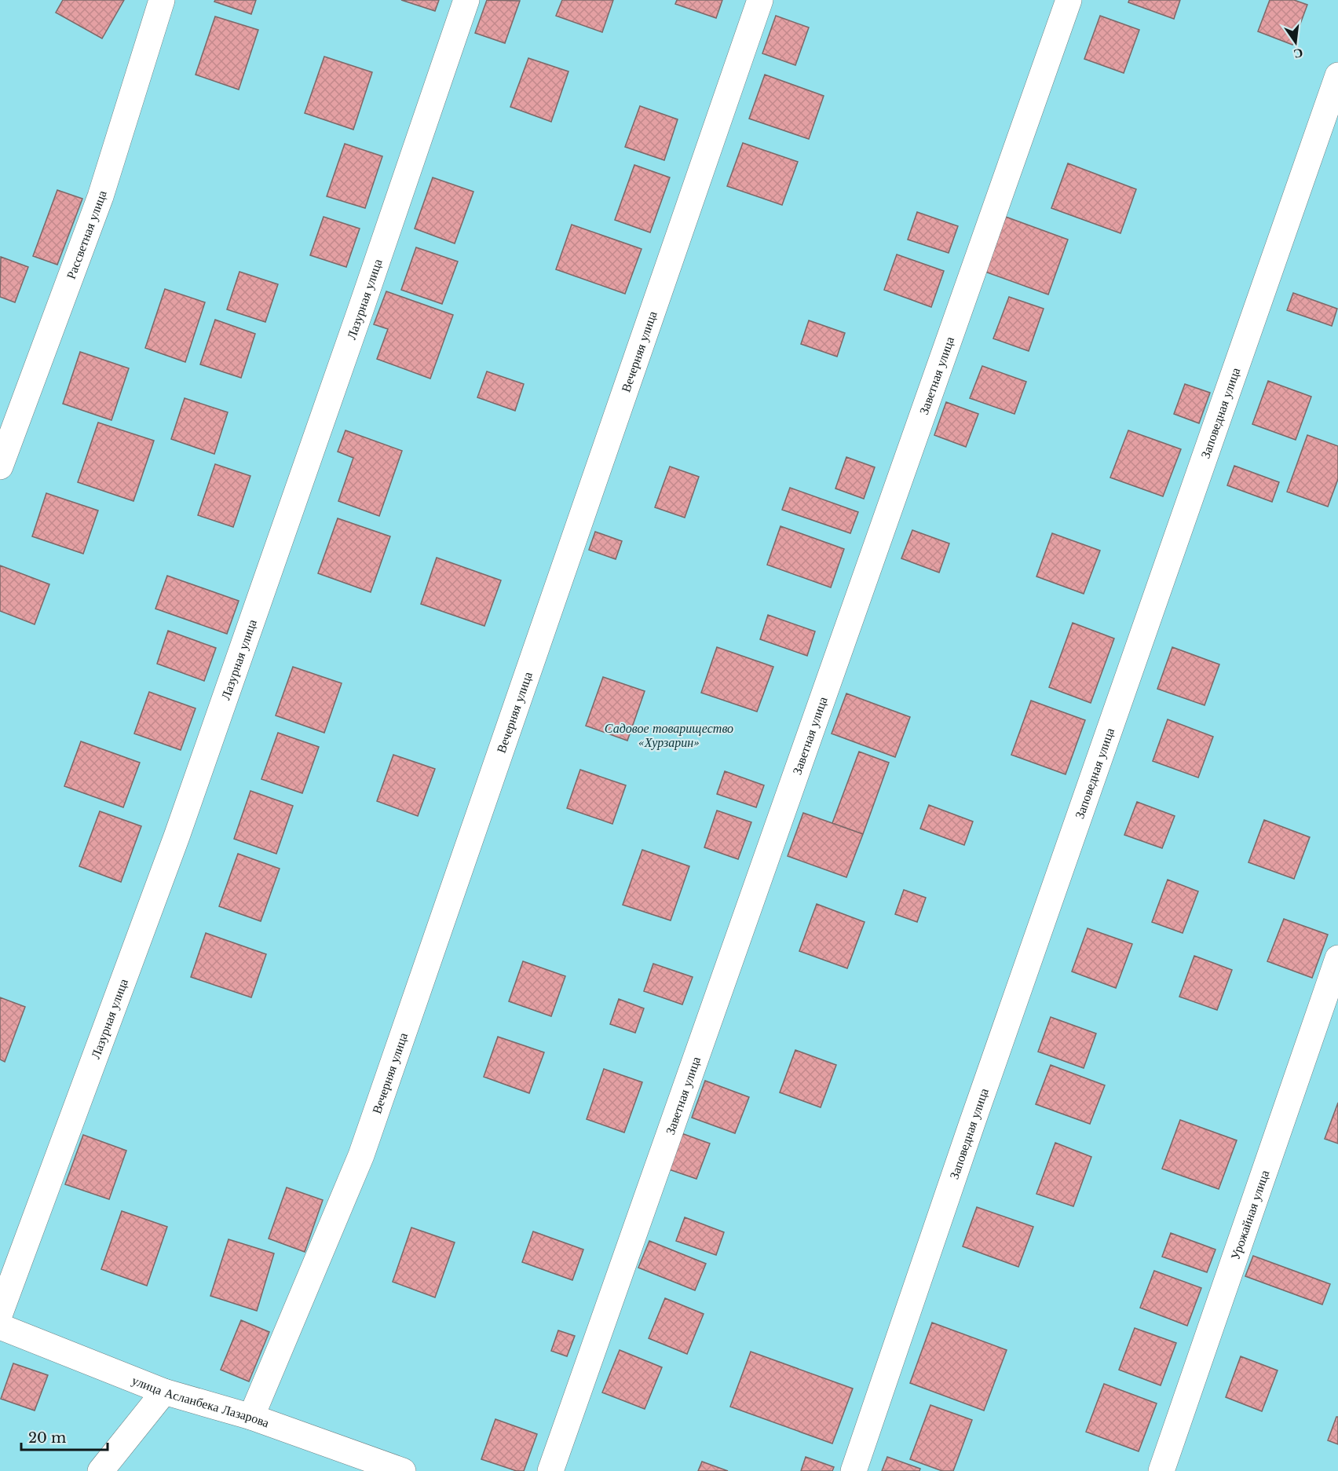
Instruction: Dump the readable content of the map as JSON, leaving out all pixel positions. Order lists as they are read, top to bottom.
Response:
{
  "streets": {
    "street": [
      "Рассветная улица",
      "Лазурная улица",
      "Вечерняя улица",
      "Заветная улица",
      "Заповедная улица",
      "Урожайная улица",
      "улица Асланбека Лазарова"
    ]
  },
  "crossings": [
    ["Вечерняя улица", "улица Асланбека Лазарова"]
  ],
  "parks": ["Садовое товарищество «Хурзарин»"],
  "scale_bar": "20 m",
  "north": "bottom"
}
